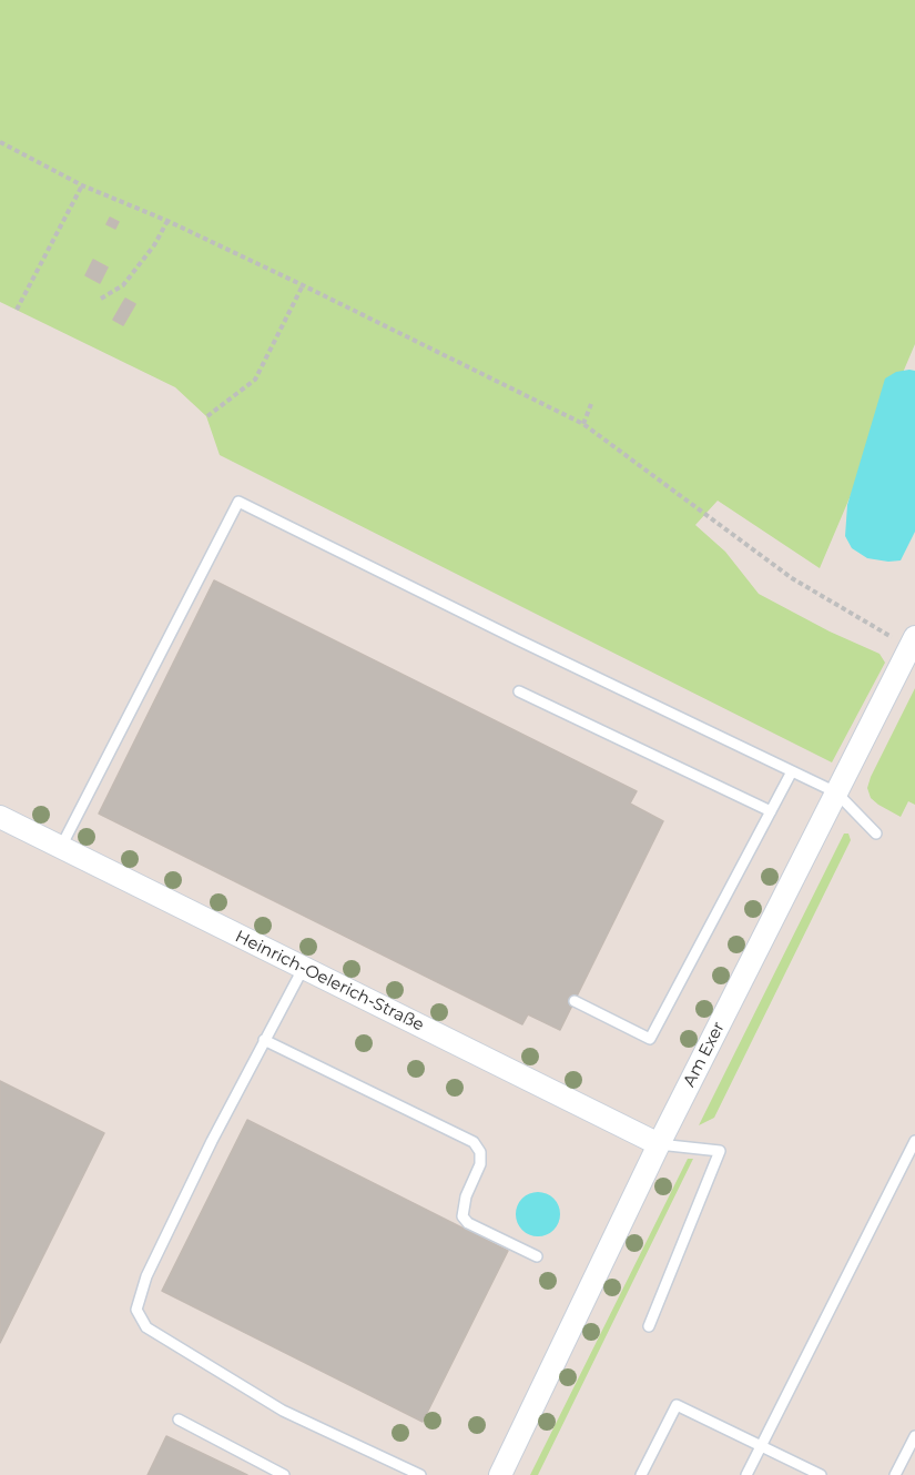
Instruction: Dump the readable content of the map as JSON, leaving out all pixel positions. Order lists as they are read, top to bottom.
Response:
{
  "streets": {
    "street": ["Heinrich-Oelerich-Straße", "Am Exer"]
  },
  "crossings": [
    ["Heinrich-Oelerich-Straße", "Am Exer"]
  ]
}
